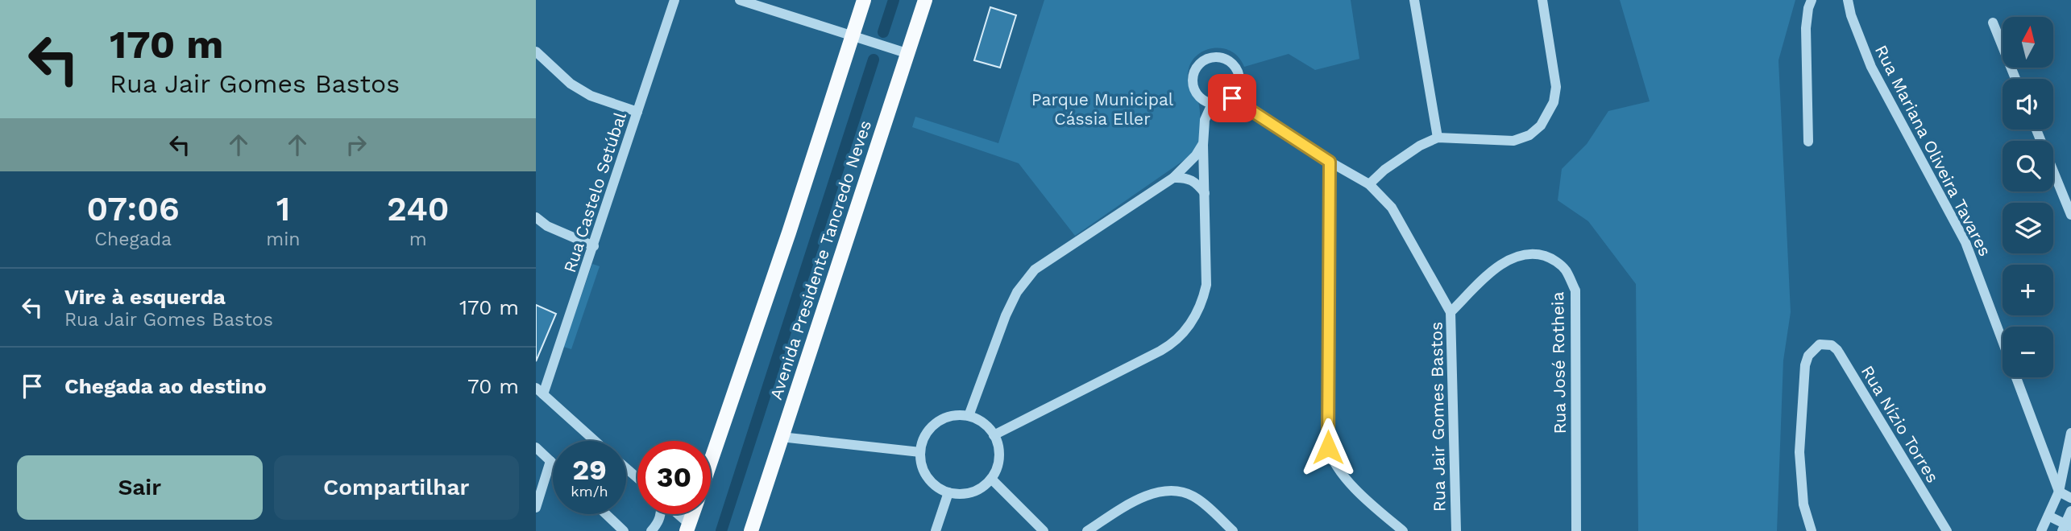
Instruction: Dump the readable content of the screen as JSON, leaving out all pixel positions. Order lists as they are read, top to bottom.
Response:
{
  "streets": {
    "main road": ["Avenida Presidente Tancredo Neves"],
    "street": [
      "Rua Mariana Oliveira Tavares",
      "Rua Castelo Setúbal",
      "Rua José Rotheia",
      "Rua Jair Gomes Bastos",
      "Rua Nízio Torres"
    ]
  },
  "crossings": [
    ["Rua José Rotheia", "Rua Jair Gomes Bastos"]
  ],
  "parks": ["Parque Municipal Cássia Eller"],
  "north": "top",
  "page": {
    "turn": ["170 m", "Rua Jair Gomes Bastos"],
    "map_buttons": ["+", "−"],
    "eta": [
      "07:06",
      "Chegada",
      "1",
      "min",
      "240",
      "m"
    ],
    "list": [
      {
        "name": "Vire à esquerda",
        "note": "Rua Jair Gomes Bastos",
        "value": "170 m"
      },
      {
        "name": "Chegada ao destino",
        "value": "70 m"
      }
    ],
    "speed": "29 km/h",
    "limit": "30",
    "buttons": ["Sair", "Compartilhar"]
  }
}
